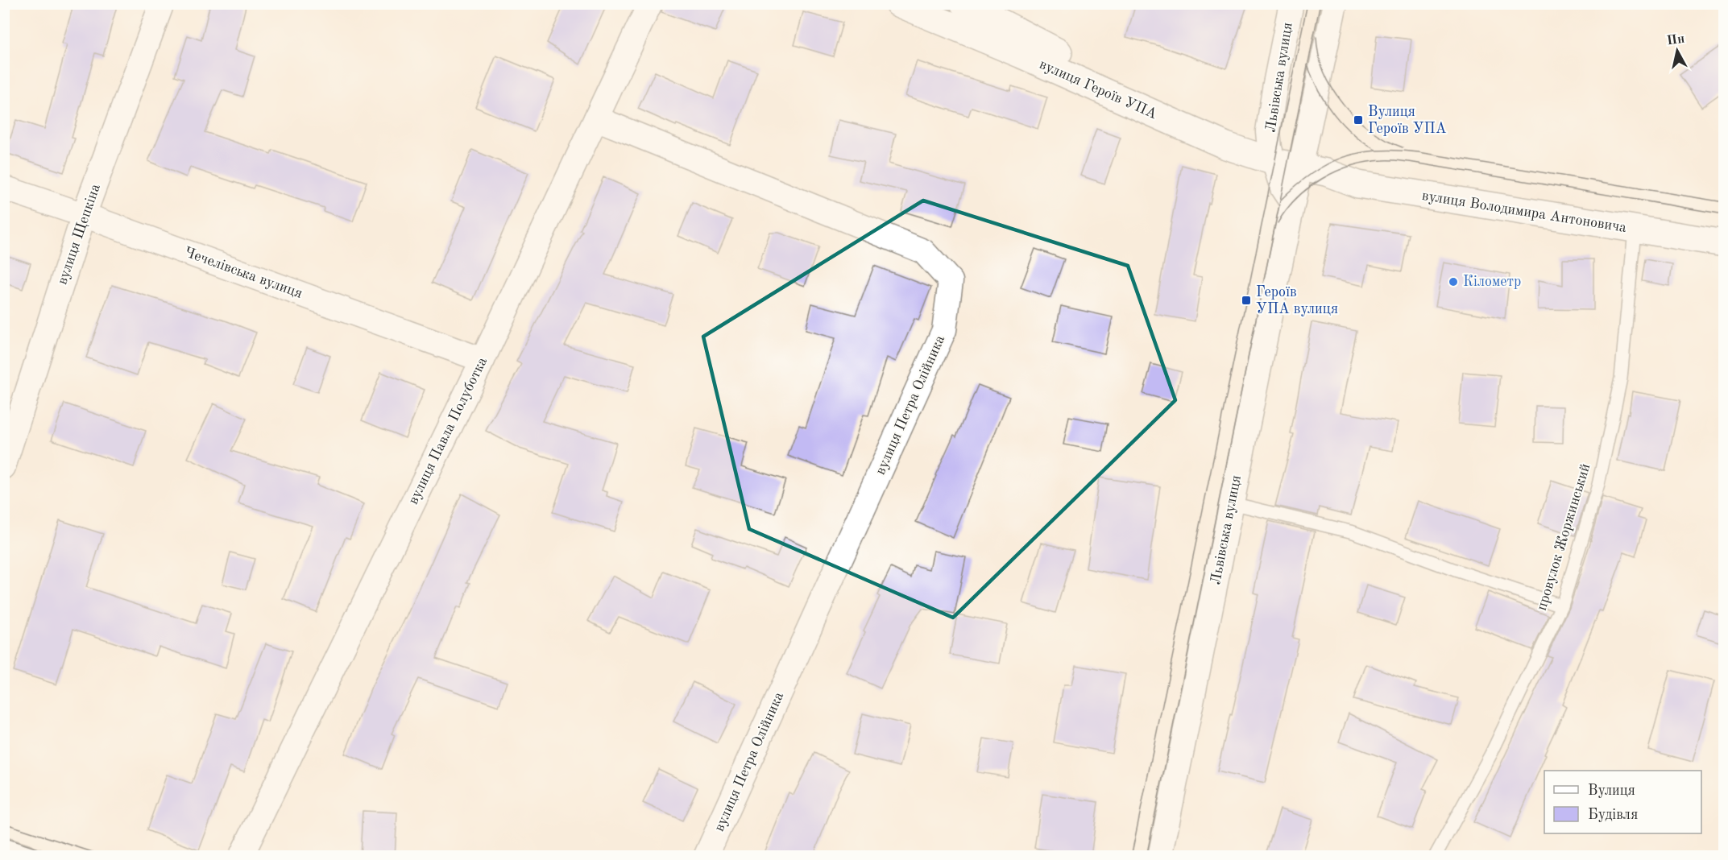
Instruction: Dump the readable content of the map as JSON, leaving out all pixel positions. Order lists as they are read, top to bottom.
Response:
{
  "streets": {
    "street": [
      "Львівська вулиця",
      "вулиця Героїв УПА",
      "вулиця Володимира Антоновича",
      "вулиця Щепкіна",
      "Чечелівська вулиця",
      "вулиця Петра Олійника",
      "вулиця Павла Полуботка"
    ],
    "lane": ["провулок Жоржинський"]
  },
  "crossings": [
    ["Львівська вулиця", "вулиця Героїв УПА"],
    ["Львівська вулиця", "вулиця Володимира Антоновича"],
    ["вулиця Героїв УПА", "вулиця Володимира Антоновича"],
    ["вулиця Володимира Антоновича", "провулок Жоржинський"],
    ["вулиця Щепкіна", "Чечелівська вулиця"],
    ["Чечелівська вулиця", "вулиця Павла Полуботка"],
    ["вулиця Петра Олійника", "вулиця Павла Полуботка"]
  ],
  "places": {
    "transit": ["Вулиця Героїв УПА", "Героїв УПА вулиця"],
    "other": ["Кілометр"]
  },
  "legend": ["Вулиця", "Будівля"],
  "north": "top"
}
